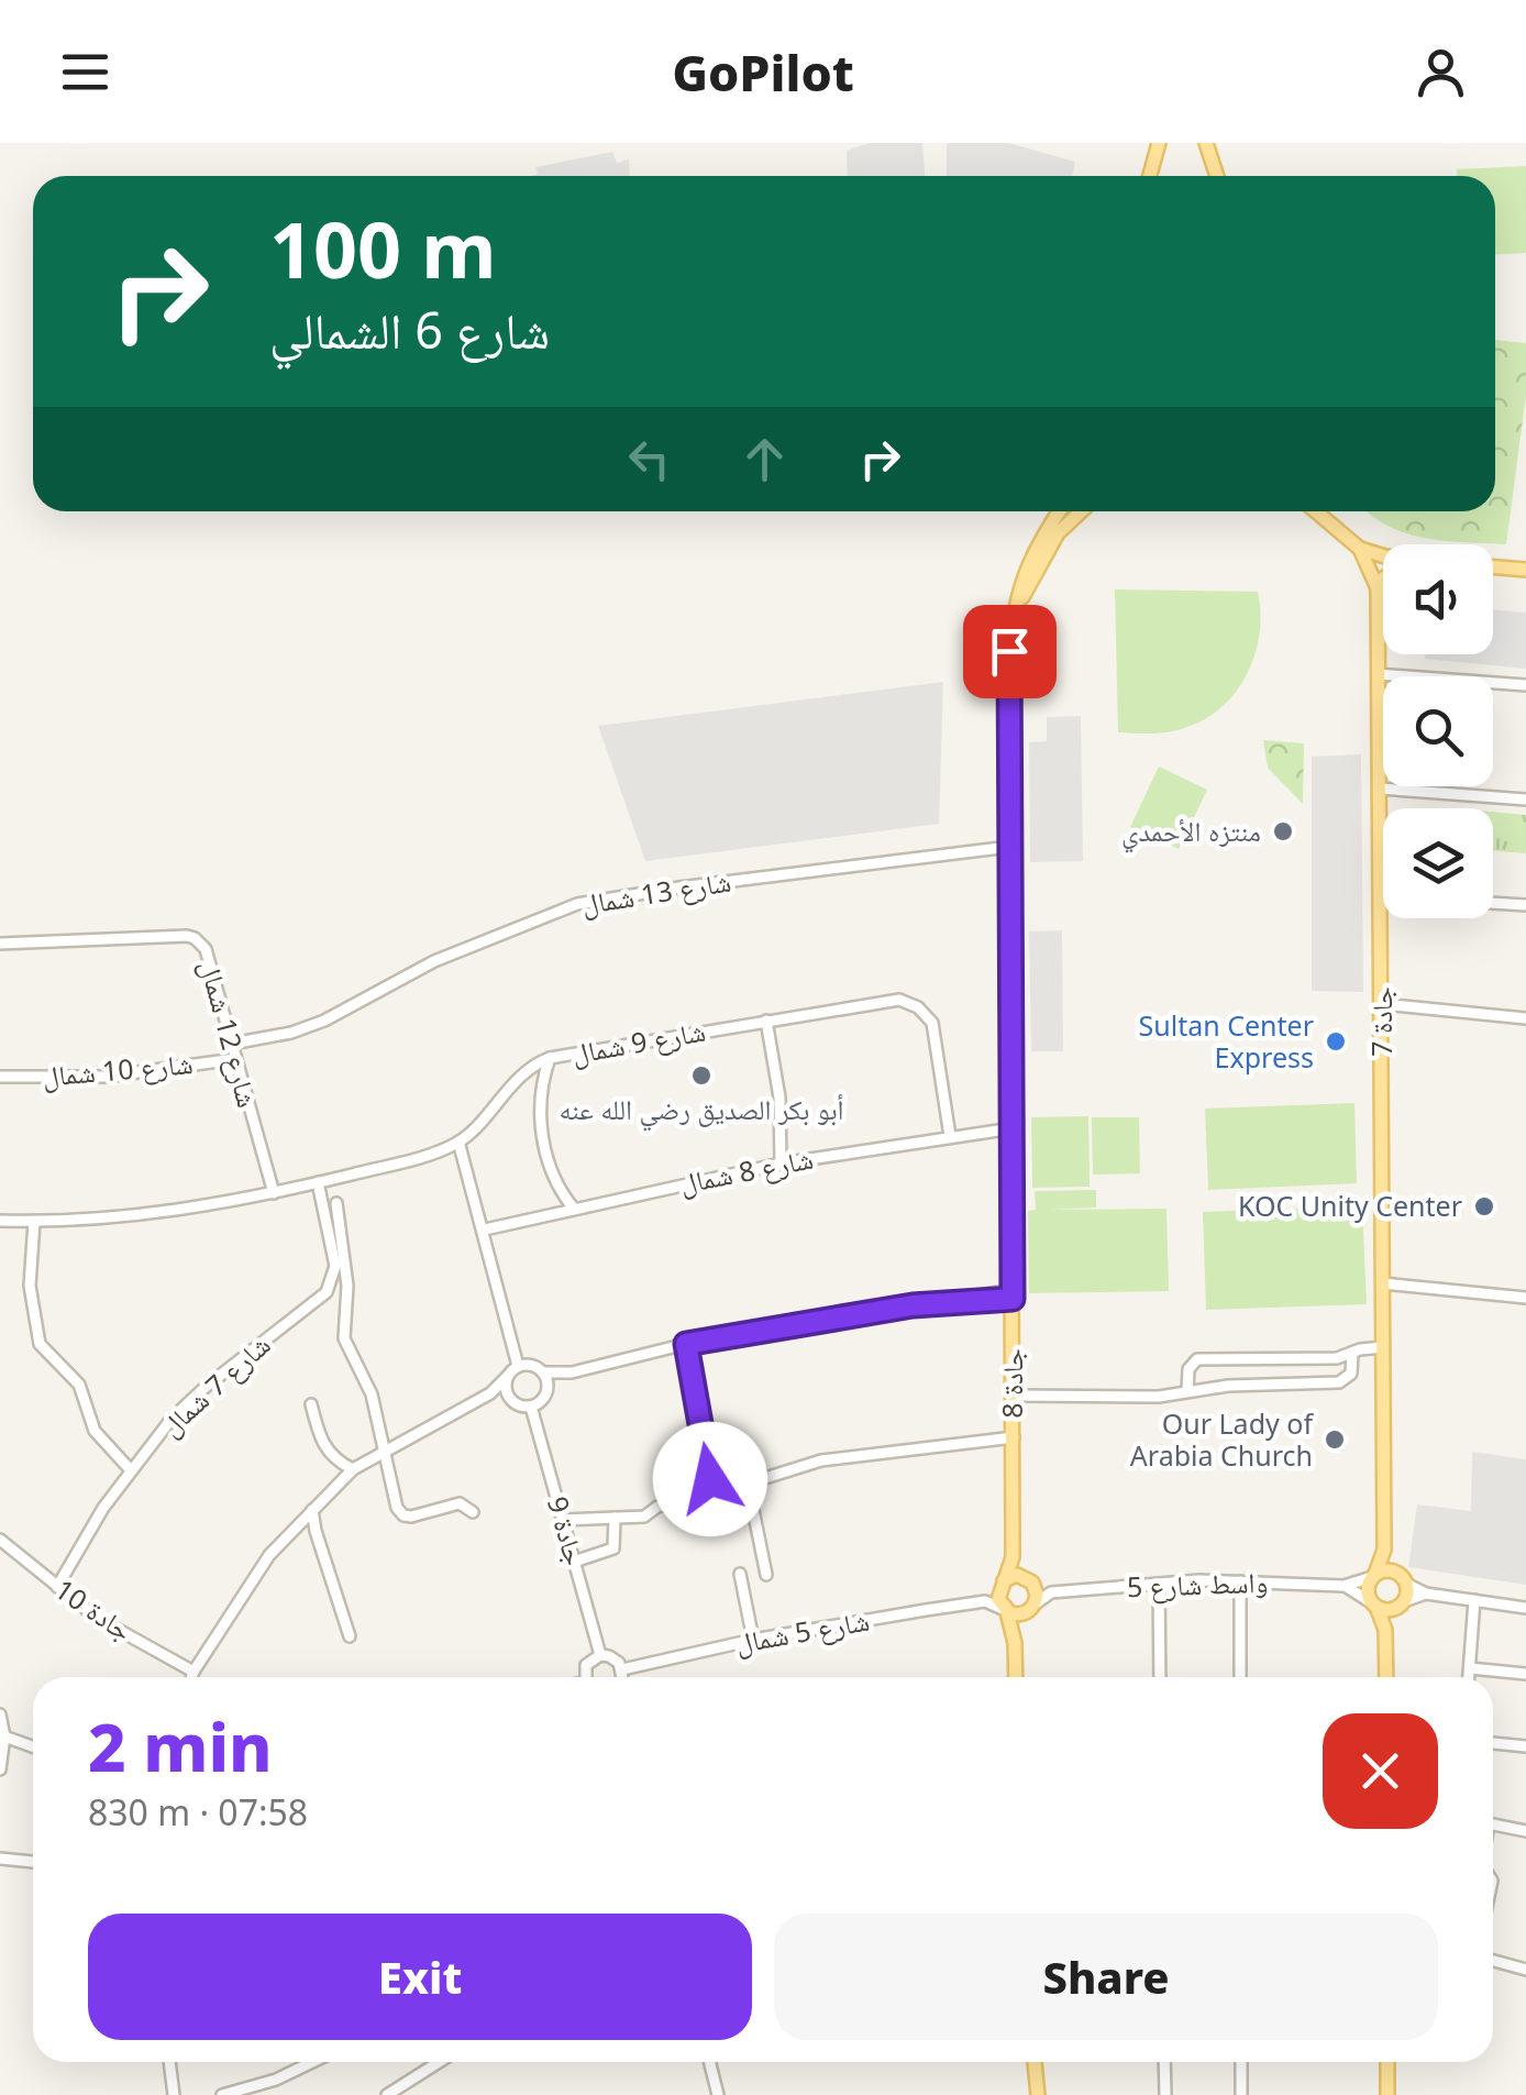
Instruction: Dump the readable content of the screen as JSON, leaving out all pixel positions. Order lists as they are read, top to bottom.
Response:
{
  "streets": {
    "main road": ["جادة 7", "جادة 8"],
    "street": [
      "شارع 13 شمال",
      "شارع 12 شمال",
      "شارع 9 شمال",
      "شارع 10 شمال",
      "شارع 8 شمال",
      "شارع 7 شمال",
      "جادة 9",
      "واسط شارع 5",
      "جادة 10",
      "شارع 5 شمال"
    ]
  },
  "crossings": [
    ["شارع 13 شمال", "شارع 12 شمال"],
    ["شارع 13 شمال", "جادة 8"],
    ["جادة 7", "واسط شارع 5"],
    ["شارع 12 شمال", "شارع 9 شمال"],
    ["شارع 12 شمال", "شارع 10 شمال"],
    ["شارع 9 شمال", "شارع 8 شمال"],
    ["شارع 9 شمال", "شارع 7 شمال"],
    ["شارع 8 شمال", "جادة 8"],
    ["شارع 7 شمال", "جادة 10"]
  ],
  "places": [
    "منتزه الأحمدي",
    "Sultan Center Express",
    "أبو بكر الصديق رضي الله عنه",
    "KOC Unity Center",
    "Our Lady of Arabia Church"
  ],
  "page": {
    "header": "GoPilot",
    "turn": ["100 m", "شارع 6 الشمالي"],
    "heading": ["2 min", "830 m · 07:58"],
    "buttons": ["Exit", "Share"]
  }
}
